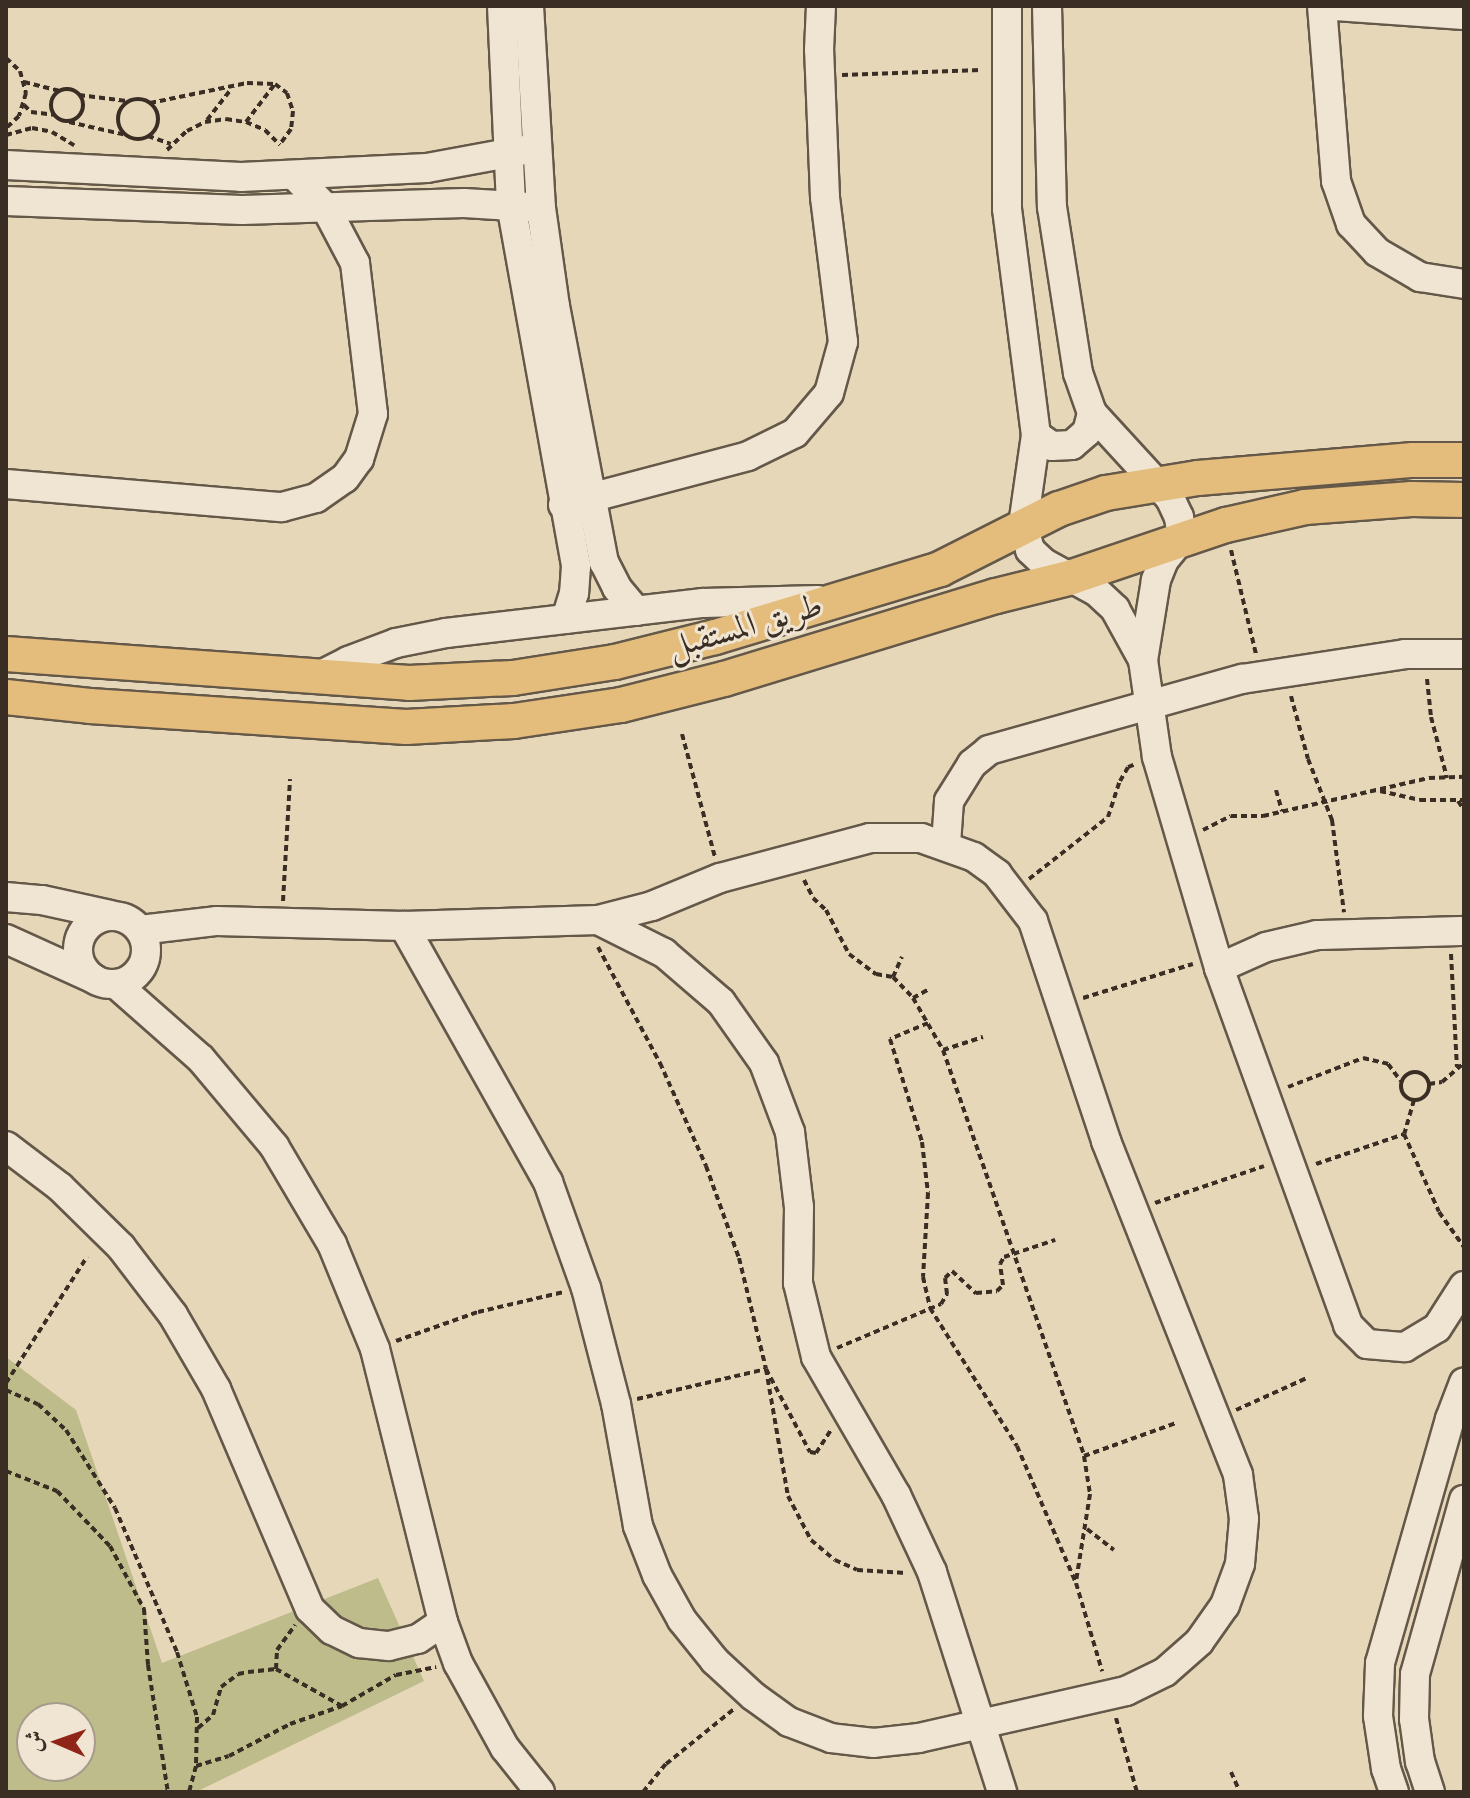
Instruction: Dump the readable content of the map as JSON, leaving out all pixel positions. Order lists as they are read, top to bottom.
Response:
{
  "streets": {
    "main road": ["طريق المستقبل"]
  },
  "north": "left"
}
